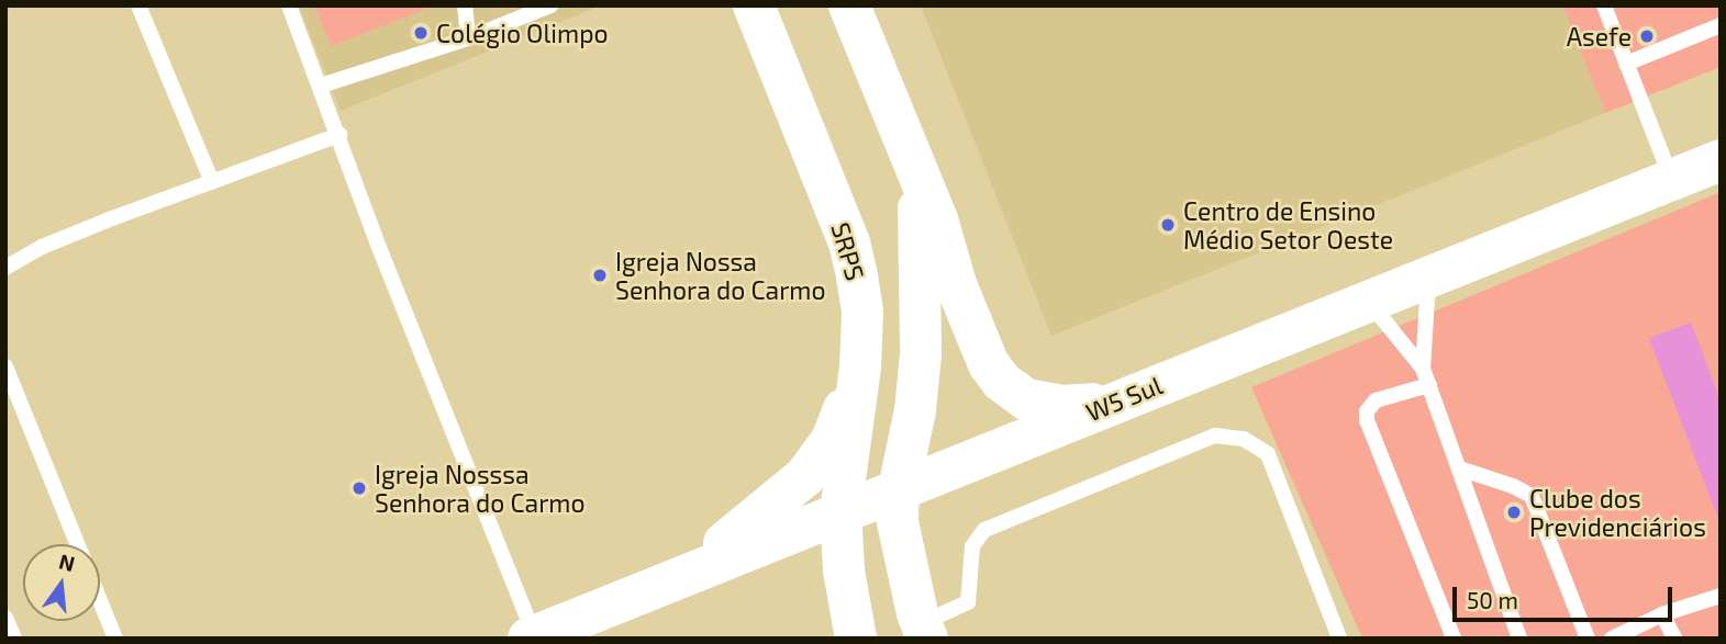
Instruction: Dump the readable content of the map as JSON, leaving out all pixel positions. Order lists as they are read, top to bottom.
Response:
{
  "streets": {
    "main road": ["SRPS", "W5 Sul"]
  },
  "crossings": [
    ["SRPS", "W5 Sul"]
  ],
  "places": [
    "Colégio Olimpo",
    "Asefe",
    "Centro de Ensino Médio Setor Oeste",
    "Igreja Nossa Senhora do Carmo",
    "Igreja Nosssa Senhora do Carmo",
    "Clube dos Previdenciários"
  ],
  "scale_bar": "50 m",
  "north": "top"
}
